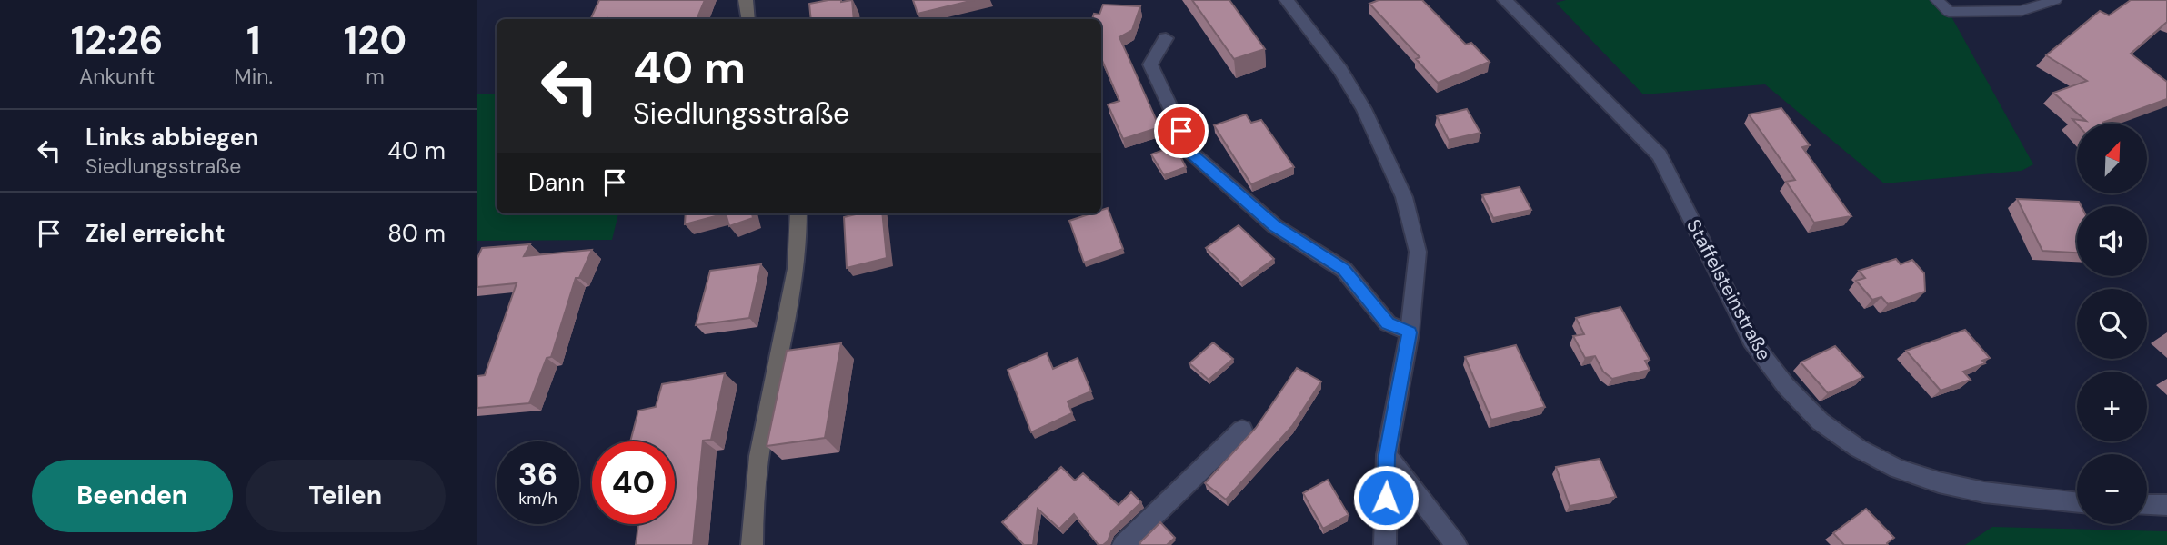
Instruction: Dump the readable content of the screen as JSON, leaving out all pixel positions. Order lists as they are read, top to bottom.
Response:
{
  "streets": {
    "street": ["Staffelsteinstraße"]
  },
  "north": "top right",
  "page": {
    "eta": [
      "12:26",
      "Ankunft",
      "1",
      "Min.",
      "120",
      "m"
    ],
    "turn": ["40 m", "Siedlungsstraße"],
    "list": [
      {
        "name": "Links abbiegen",
        "note": "Siedlungsstraße",
        "value": "40 m"
      },
      {
        "name": "Ziel erreicht",
        "value": "80 m"
      }
    ],
    "map_buttons": ["+", "−"],
    "then": "Dann",
    "speed": "36 km/h",
    "limit": "40",
    "buttons": ["Beenden", "Teilen"]
  }
}
